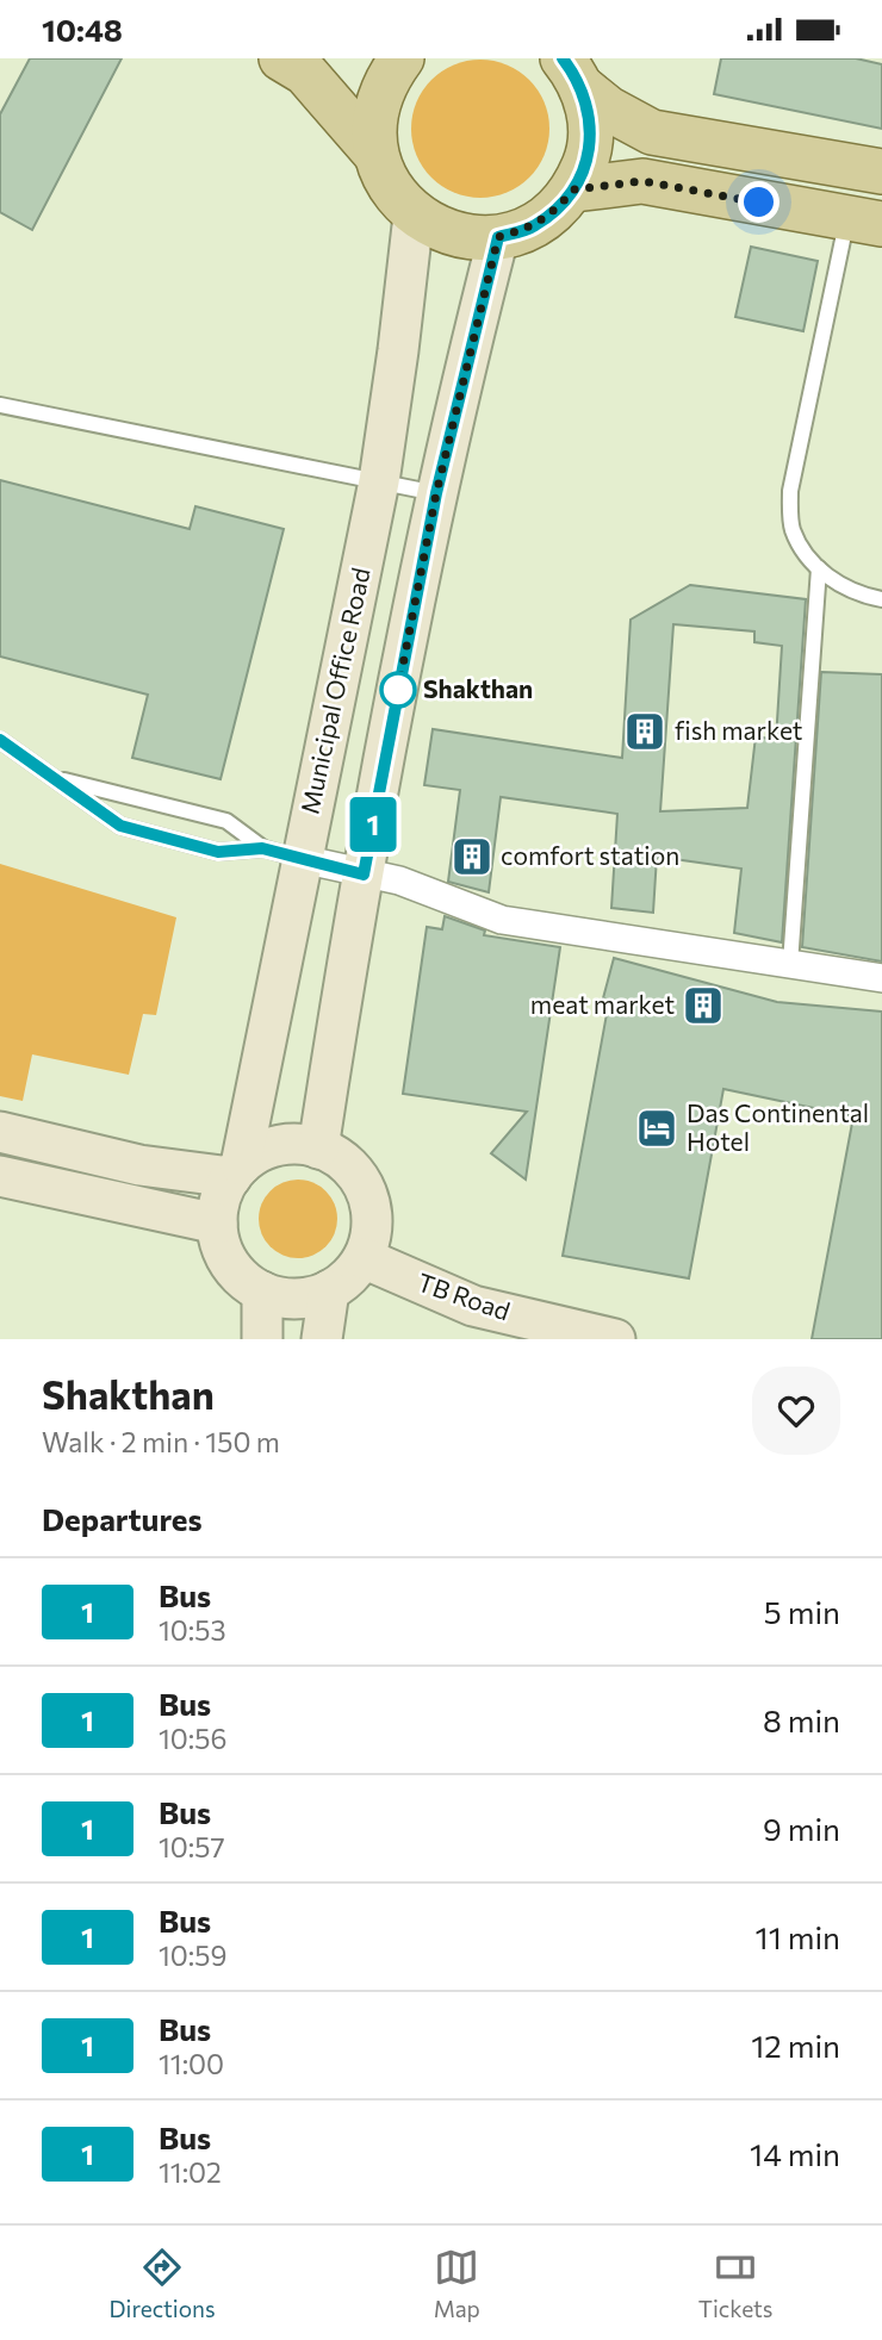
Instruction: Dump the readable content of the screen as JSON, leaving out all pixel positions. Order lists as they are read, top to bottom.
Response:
{
  "streets": {
    "main road": ["Municipal Office Road", "TB Road"]
  },
  "crossings": [
    ["Municipal Office Road", "TB Road"]
  ],
  "places": {
    "other": ["Shakthan"],
    "building": ["fish market", "comfort station", "meat market"],
    "hotel": ["Das Continental Hotel"]
  },
  "lines": ["bus line 1"],
  "page": {
    "status": "10:48",
    "on_map": "1",
    "heading": [
      ["Shakthan", "Walk · 2 min · 150 m"],
      "Departures"
    ],
    "list": [
      {
        "mark": "1",
        "name": "Bus",
        "note": "10:53",
        "value": "5 min"
      },
      {
        "mark": "1",
        "name": "Bus",
        "note": "10:56",
        "value": "8 min"
      },
      {
        "mark": "1",
        "name": "Bus",
        "note": "10:57",
        "value": "9 min"
      },
      {
        "mark": "1",
        "name": "Bus",
        "note": "10:59",
        "value": "11 min"
      },
      {
        "mark": "1",
        "name": "Bus",
        "note": "11:00",
        "value": "12 min"
      },
      {
        "mark": "1",
        "name": "Bus",
        "note": "11:02",
        "value": "14 min"
      }
    ],
    "tabs": ["Directions", "Map", "Tickets"]
  }
}
